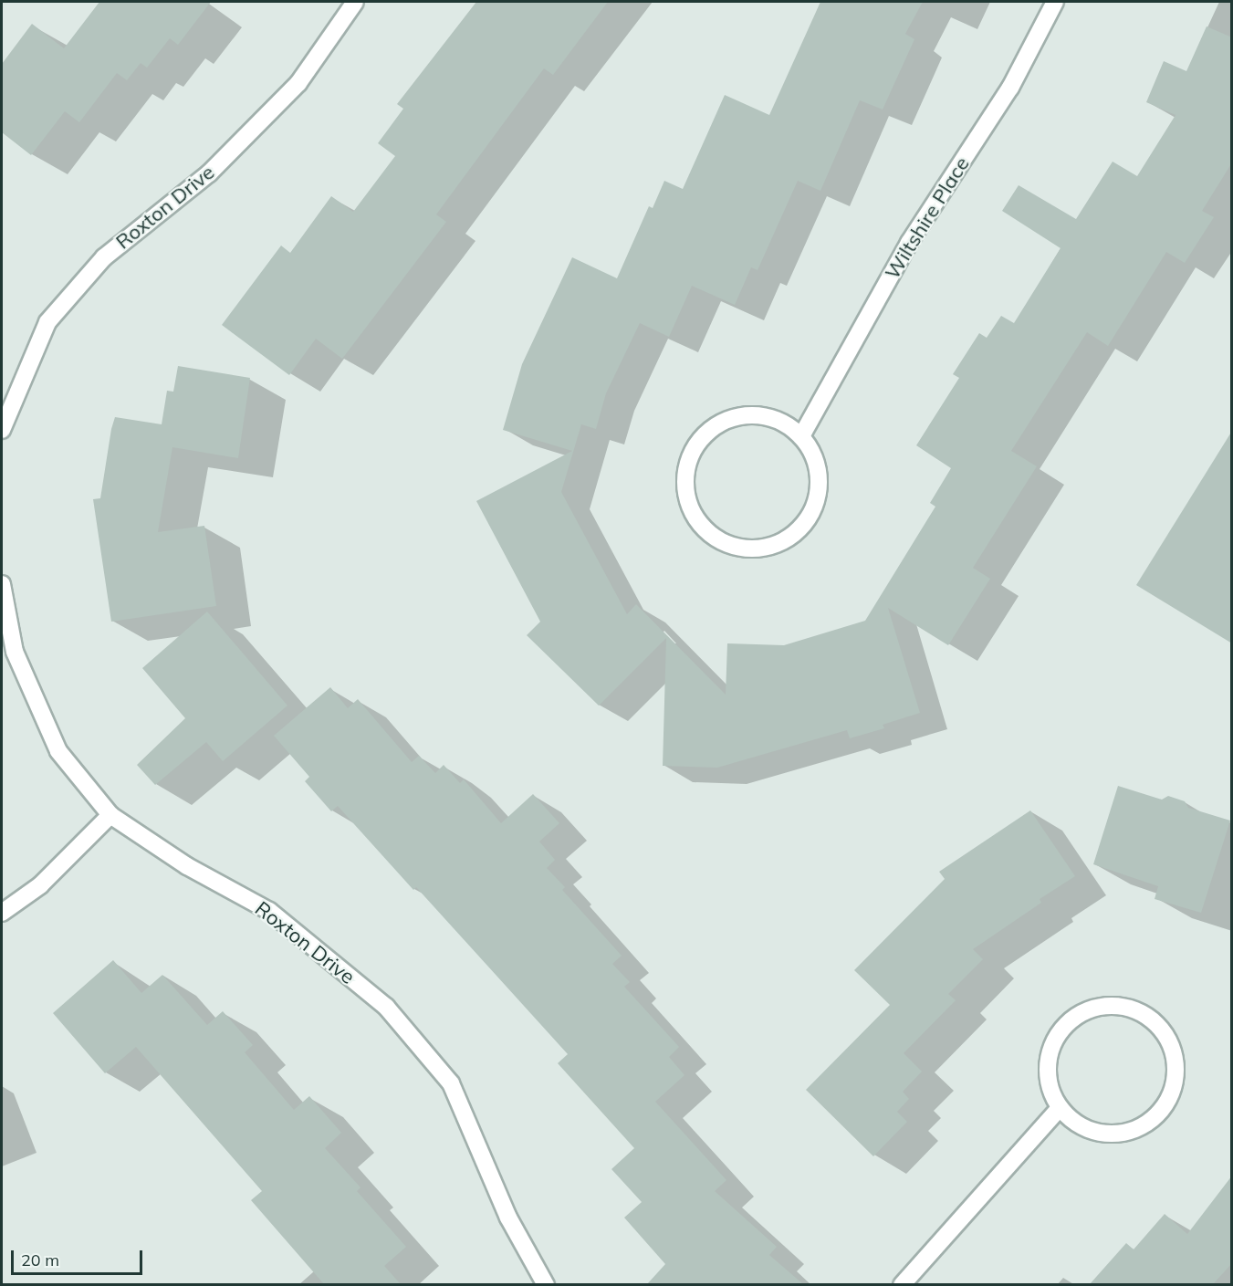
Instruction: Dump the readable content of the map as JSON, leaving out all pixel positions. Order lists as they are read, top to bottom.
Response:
{
  "streets": {
    "street": ["Roxton Drive", "Wiltshire Place"]
  },
  "scale_bar": "20 m"
}
